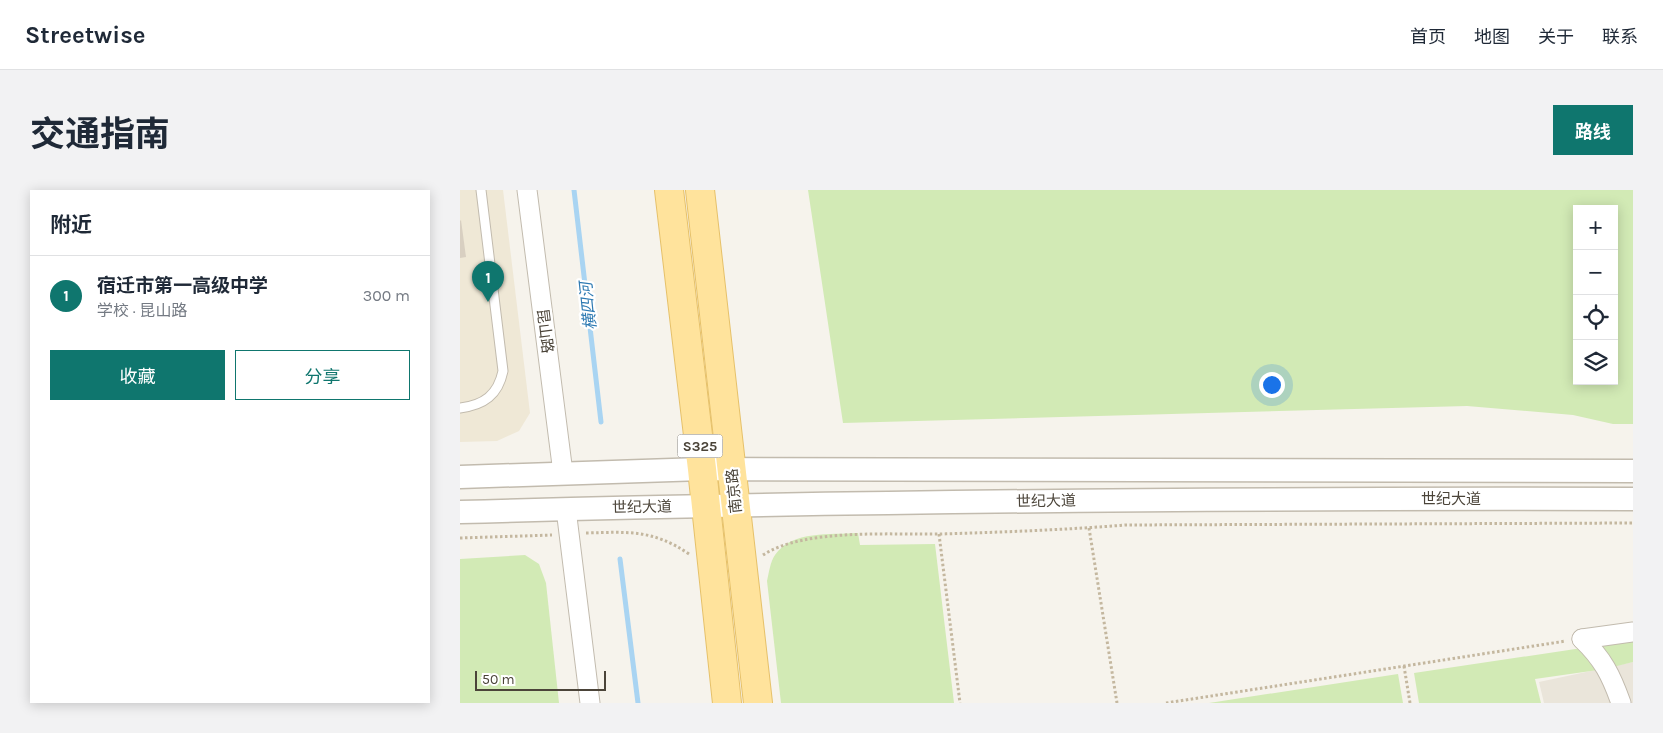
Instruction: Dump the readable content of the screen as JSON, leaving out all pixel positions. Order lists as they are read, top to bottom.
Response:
{
  "streets": {
    "main road": ["S325", "南京路"],
    "street": ["昆山路", "世纪大道"]
  },
  "crossings": [
    ["昆山路", "世纪大道"],
    ["南京路", "世纪大道"]
  ],
  "water": ["横四河"],
  "scale_bar": "50 m",
  "page": {
    "header": "Streetwise",
    "nav": [
      "首页",
      "地图",
      "关于",
      "联系"
    ],
    "title": "交通指南",
    "buttons": [
      "路线",
      ["收藏", "分享"]
    ],
    "heading": "附近",
    "map_buttons": ["+", "−"],
    "list": [
      {
        "mark": "1",
        "name": "宿迁市第一高级中学",
        "note": "学校 · 昆山路",
        "value": "300 m"
      }
    ],
    "pins": "1",
    "scale": "50 m"
  }
}
